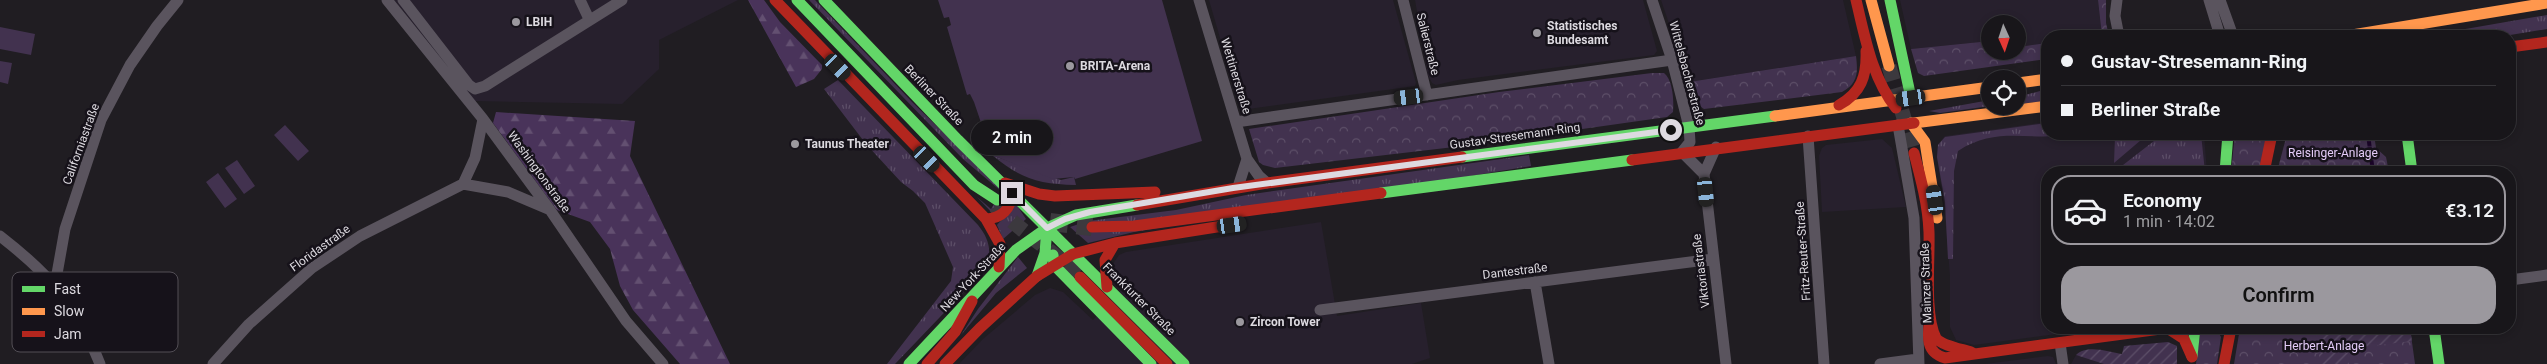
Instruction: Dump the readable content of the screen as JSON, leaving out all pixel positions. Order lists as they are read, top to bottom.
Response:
{
  "streets": {
    "main road": [
      "Berliner Straße",
      "Gustav-Stresemann-Ring",
      "New-York-Straße",
      "Mainzer Straße",
      "Frankfurter Straße"
    ],
    "street": [
      "Salierstraße",
      "Wittelsbacherstraße",
      "Wettinerstraße",
      "Californiastraße",
      "Washingtonstraße",
      "Floridastraße",
      "Fritz-Reuter-Straße",
      "Dantestraße",
      "Viktoriastraße"
    ]
  },
  "crossings": [
    ["Wittelsbacherstraße", "Gustav-Stresemann-Ring"],
    ["Wettinerstraße", "Gustav-Stresemann-Ring"],
    ["Berliner Straße", "Gustav-Stresemann-Ring"],
    ["Berliner Straße", "New-York-Straße"],
    ["Berliner Straße", "Frankfurter Straße"],
    ["Gustav-Stresemann-Ring", "New-York-Straße"],
    ["Gustav-Stresemann-Ring", "Frankfurter Straße"],
    ["Dantestraße", "Viktoriastraße"],
    ["New-York-Straße", "Frankfurter Straße"]
  ],
  "parks": ["Reisinger-Anlage", "Herbert-Anlage"],
  "places": [
    "LBIH",
    "Statistisches Bundesamt",
    "BRITA-Arena",
    "Taunus Theater",
    "Zircon Tower"
  ],
  "legend": ["Fast", "Slow", "Jam"],
  "north": "bottom",
  "page": {
    "banner": ["Gustav-Stresemann-Ring", "Berliner Straße"],
    "bubble": "2 min",
    "list": [
      {
        "name": "Economy",
        "note": "1 min · 14:02",
        "value": "€3.12"
      }
    ],
    "buttons": "Confirm"
  }
}
